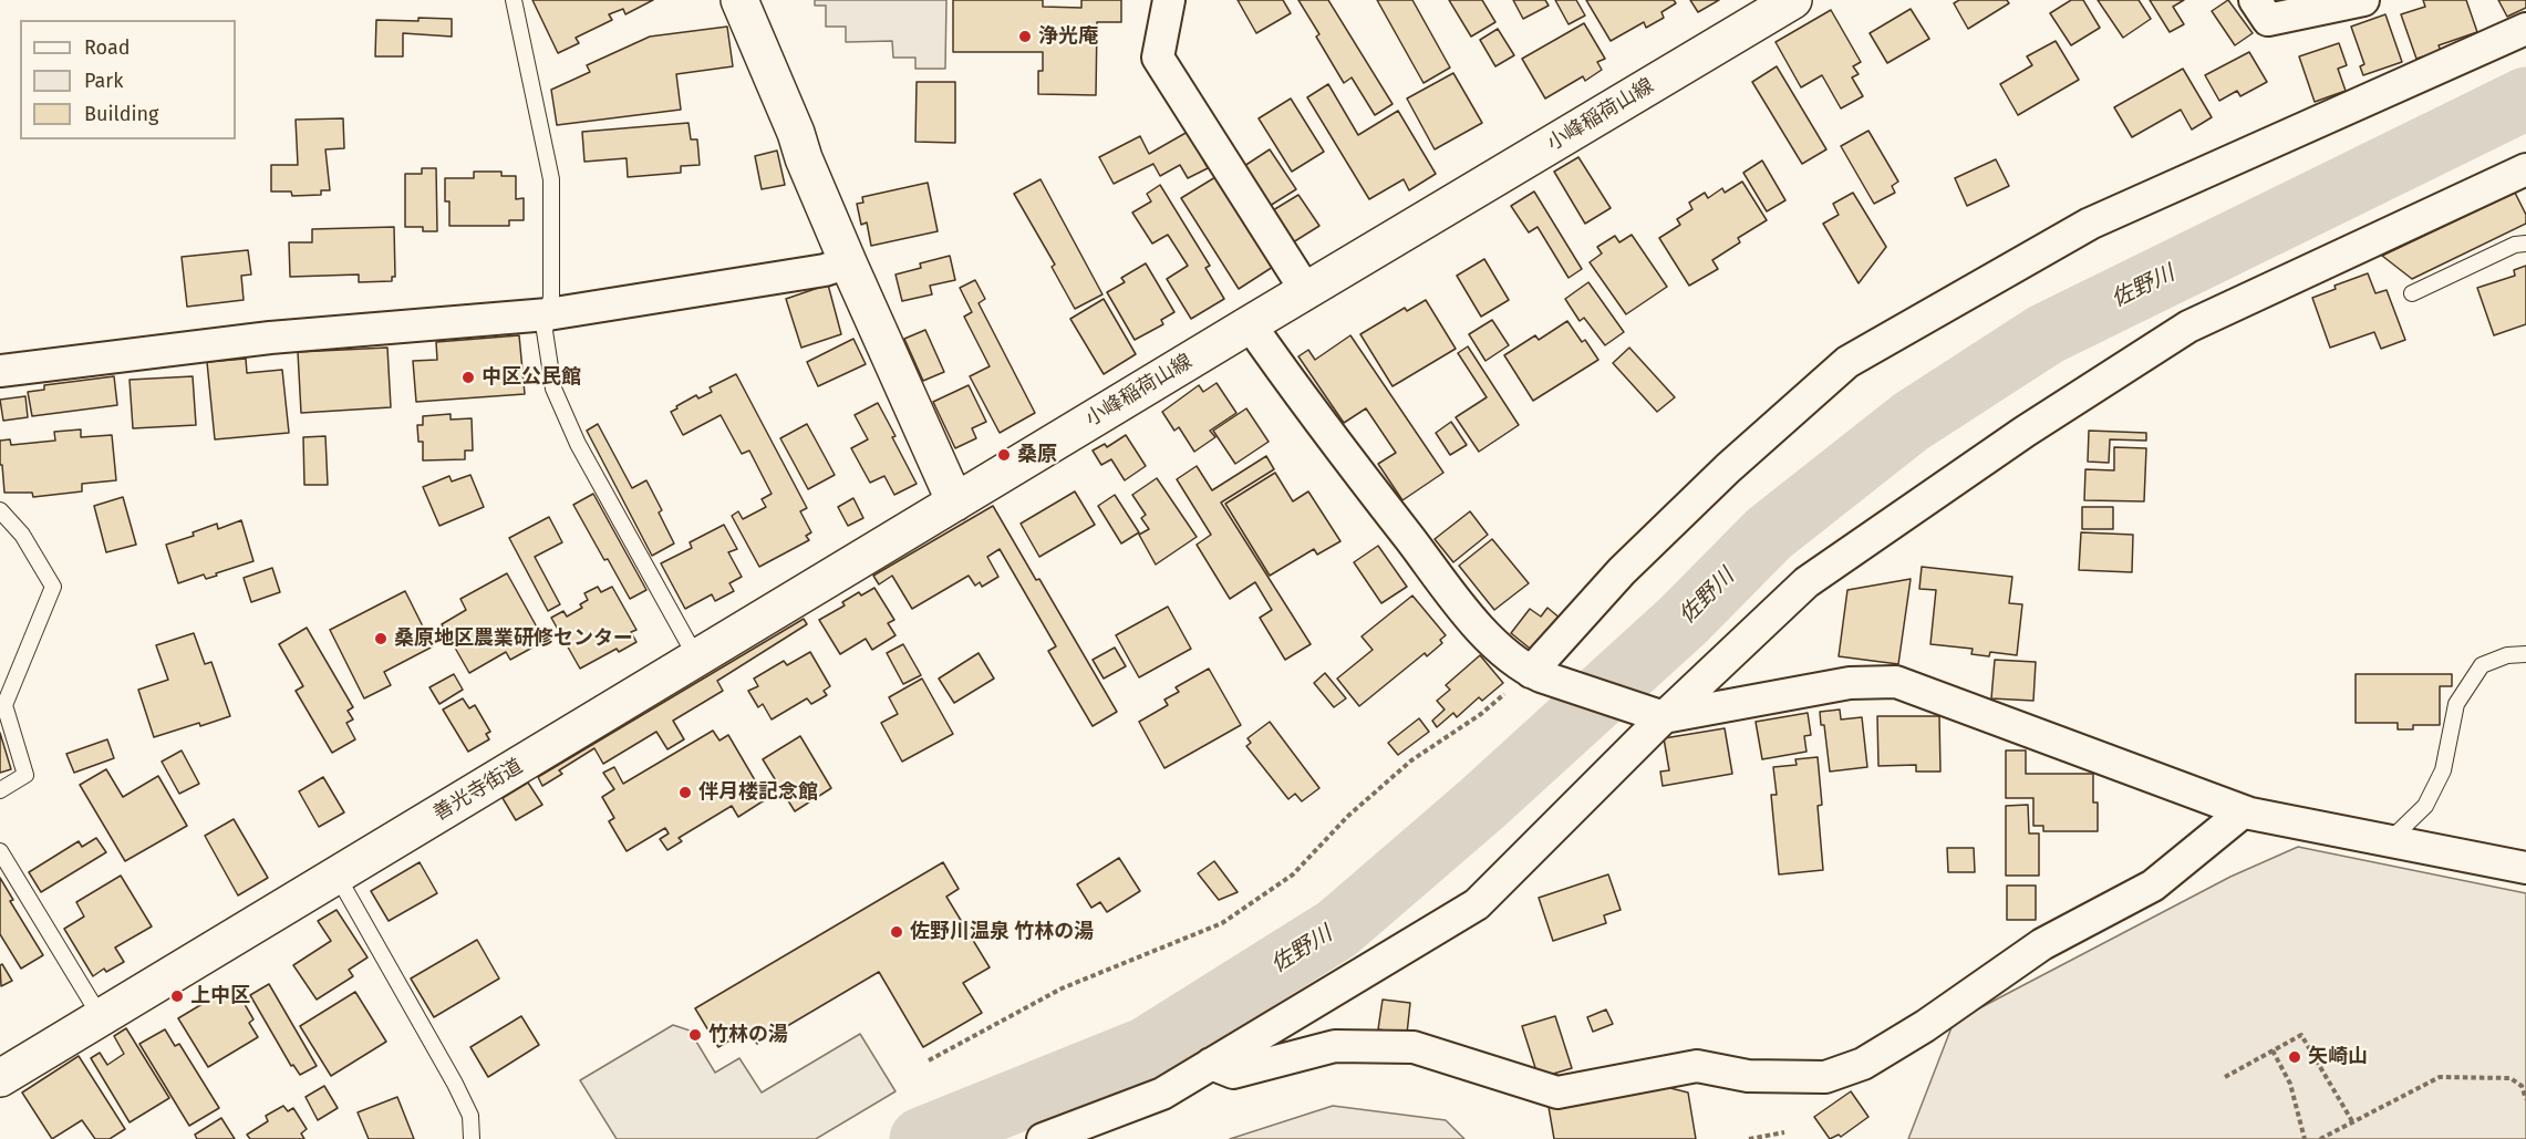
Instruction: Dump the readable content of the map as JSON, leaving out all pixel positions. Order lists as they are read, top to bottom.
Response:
{
  "streets": {
    "main road": ["小峰稲荷山線", "善光寺街道"]
  },
  "crossings": [
    ["小峰稲荷山線", "善光寺街道"]
  ],
  "water": ["佐野川"],
  "places": [
    "浄光庵",
    "中区公民館",
    "桑原",
    "桑原地区農業研修センター",
    "伴月楼記念館",
    "佐野川温泉 竹林の湯",
    "上中区",
    "竹林の湯",
    "矢崎山"
  ],
  "legend": ["Road", "Park", "Building"]
}
